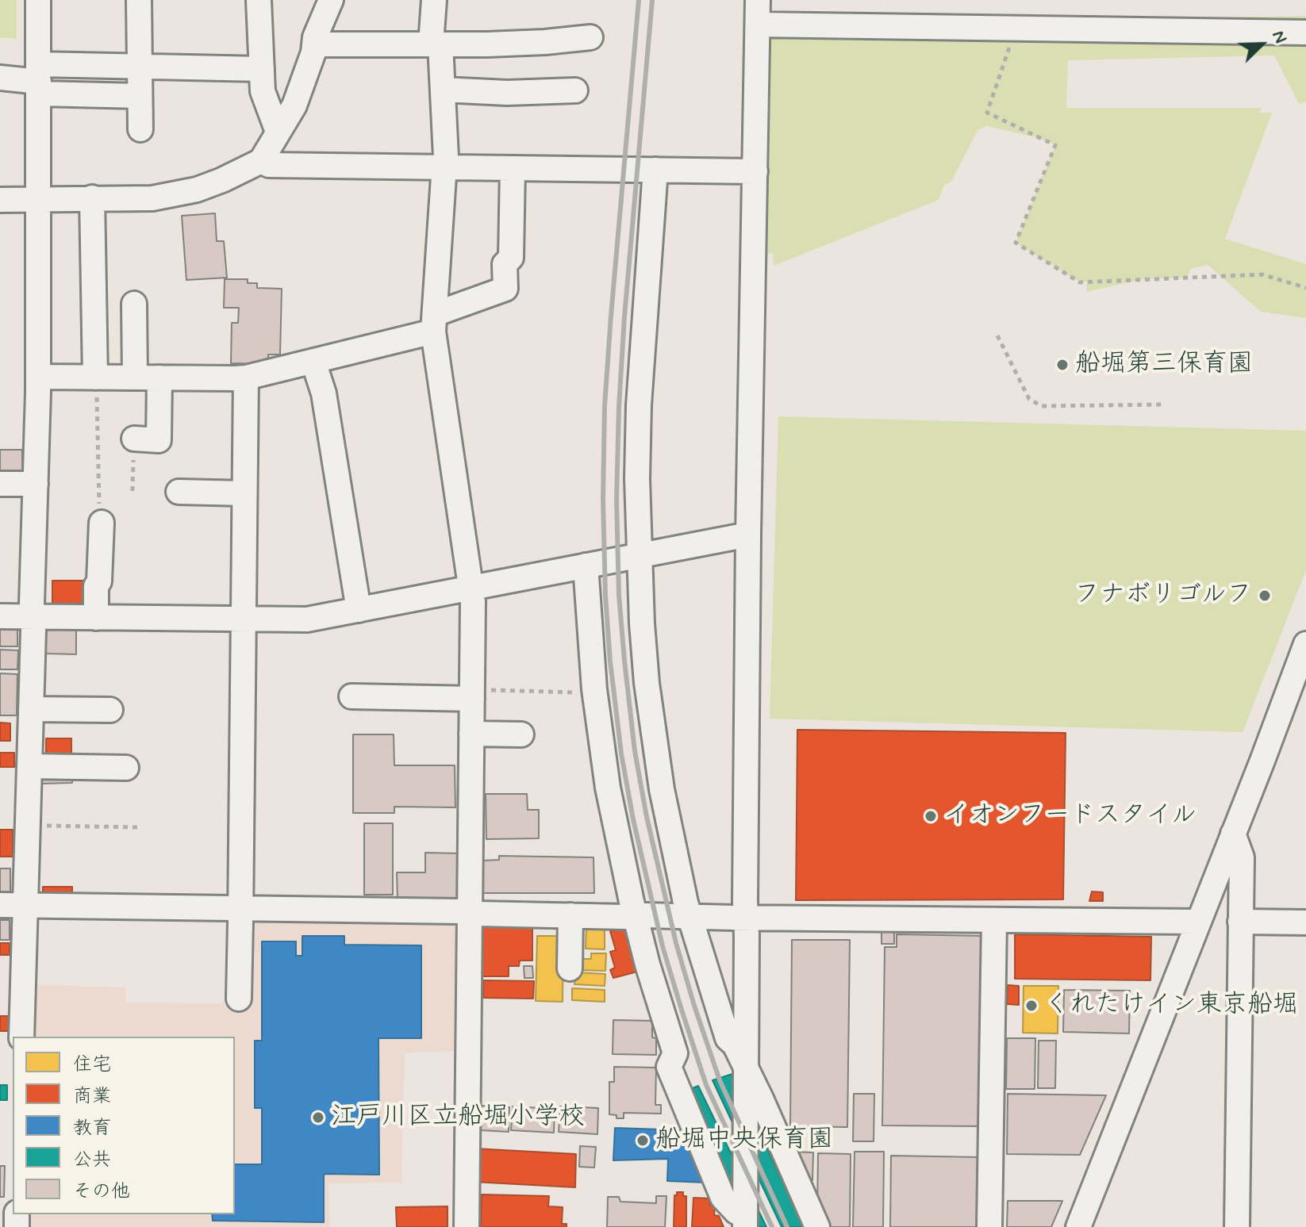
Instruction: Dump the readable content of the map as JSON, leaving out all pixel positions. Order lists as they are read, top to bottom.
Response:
{
  "places": [
    "船堀第三保育園",
    "フナボリゴルフ",
    "イオンフードスタイル",
    "くれたけイン東京船堀",
    "江戸川区立船堀小学校",
    "船堀中央保育園"
  ],
  "legend": [
    "住宅",
    "商業",
    "教育",
    "公共",
    "その他"
  ],
  "north": "top right"
}
